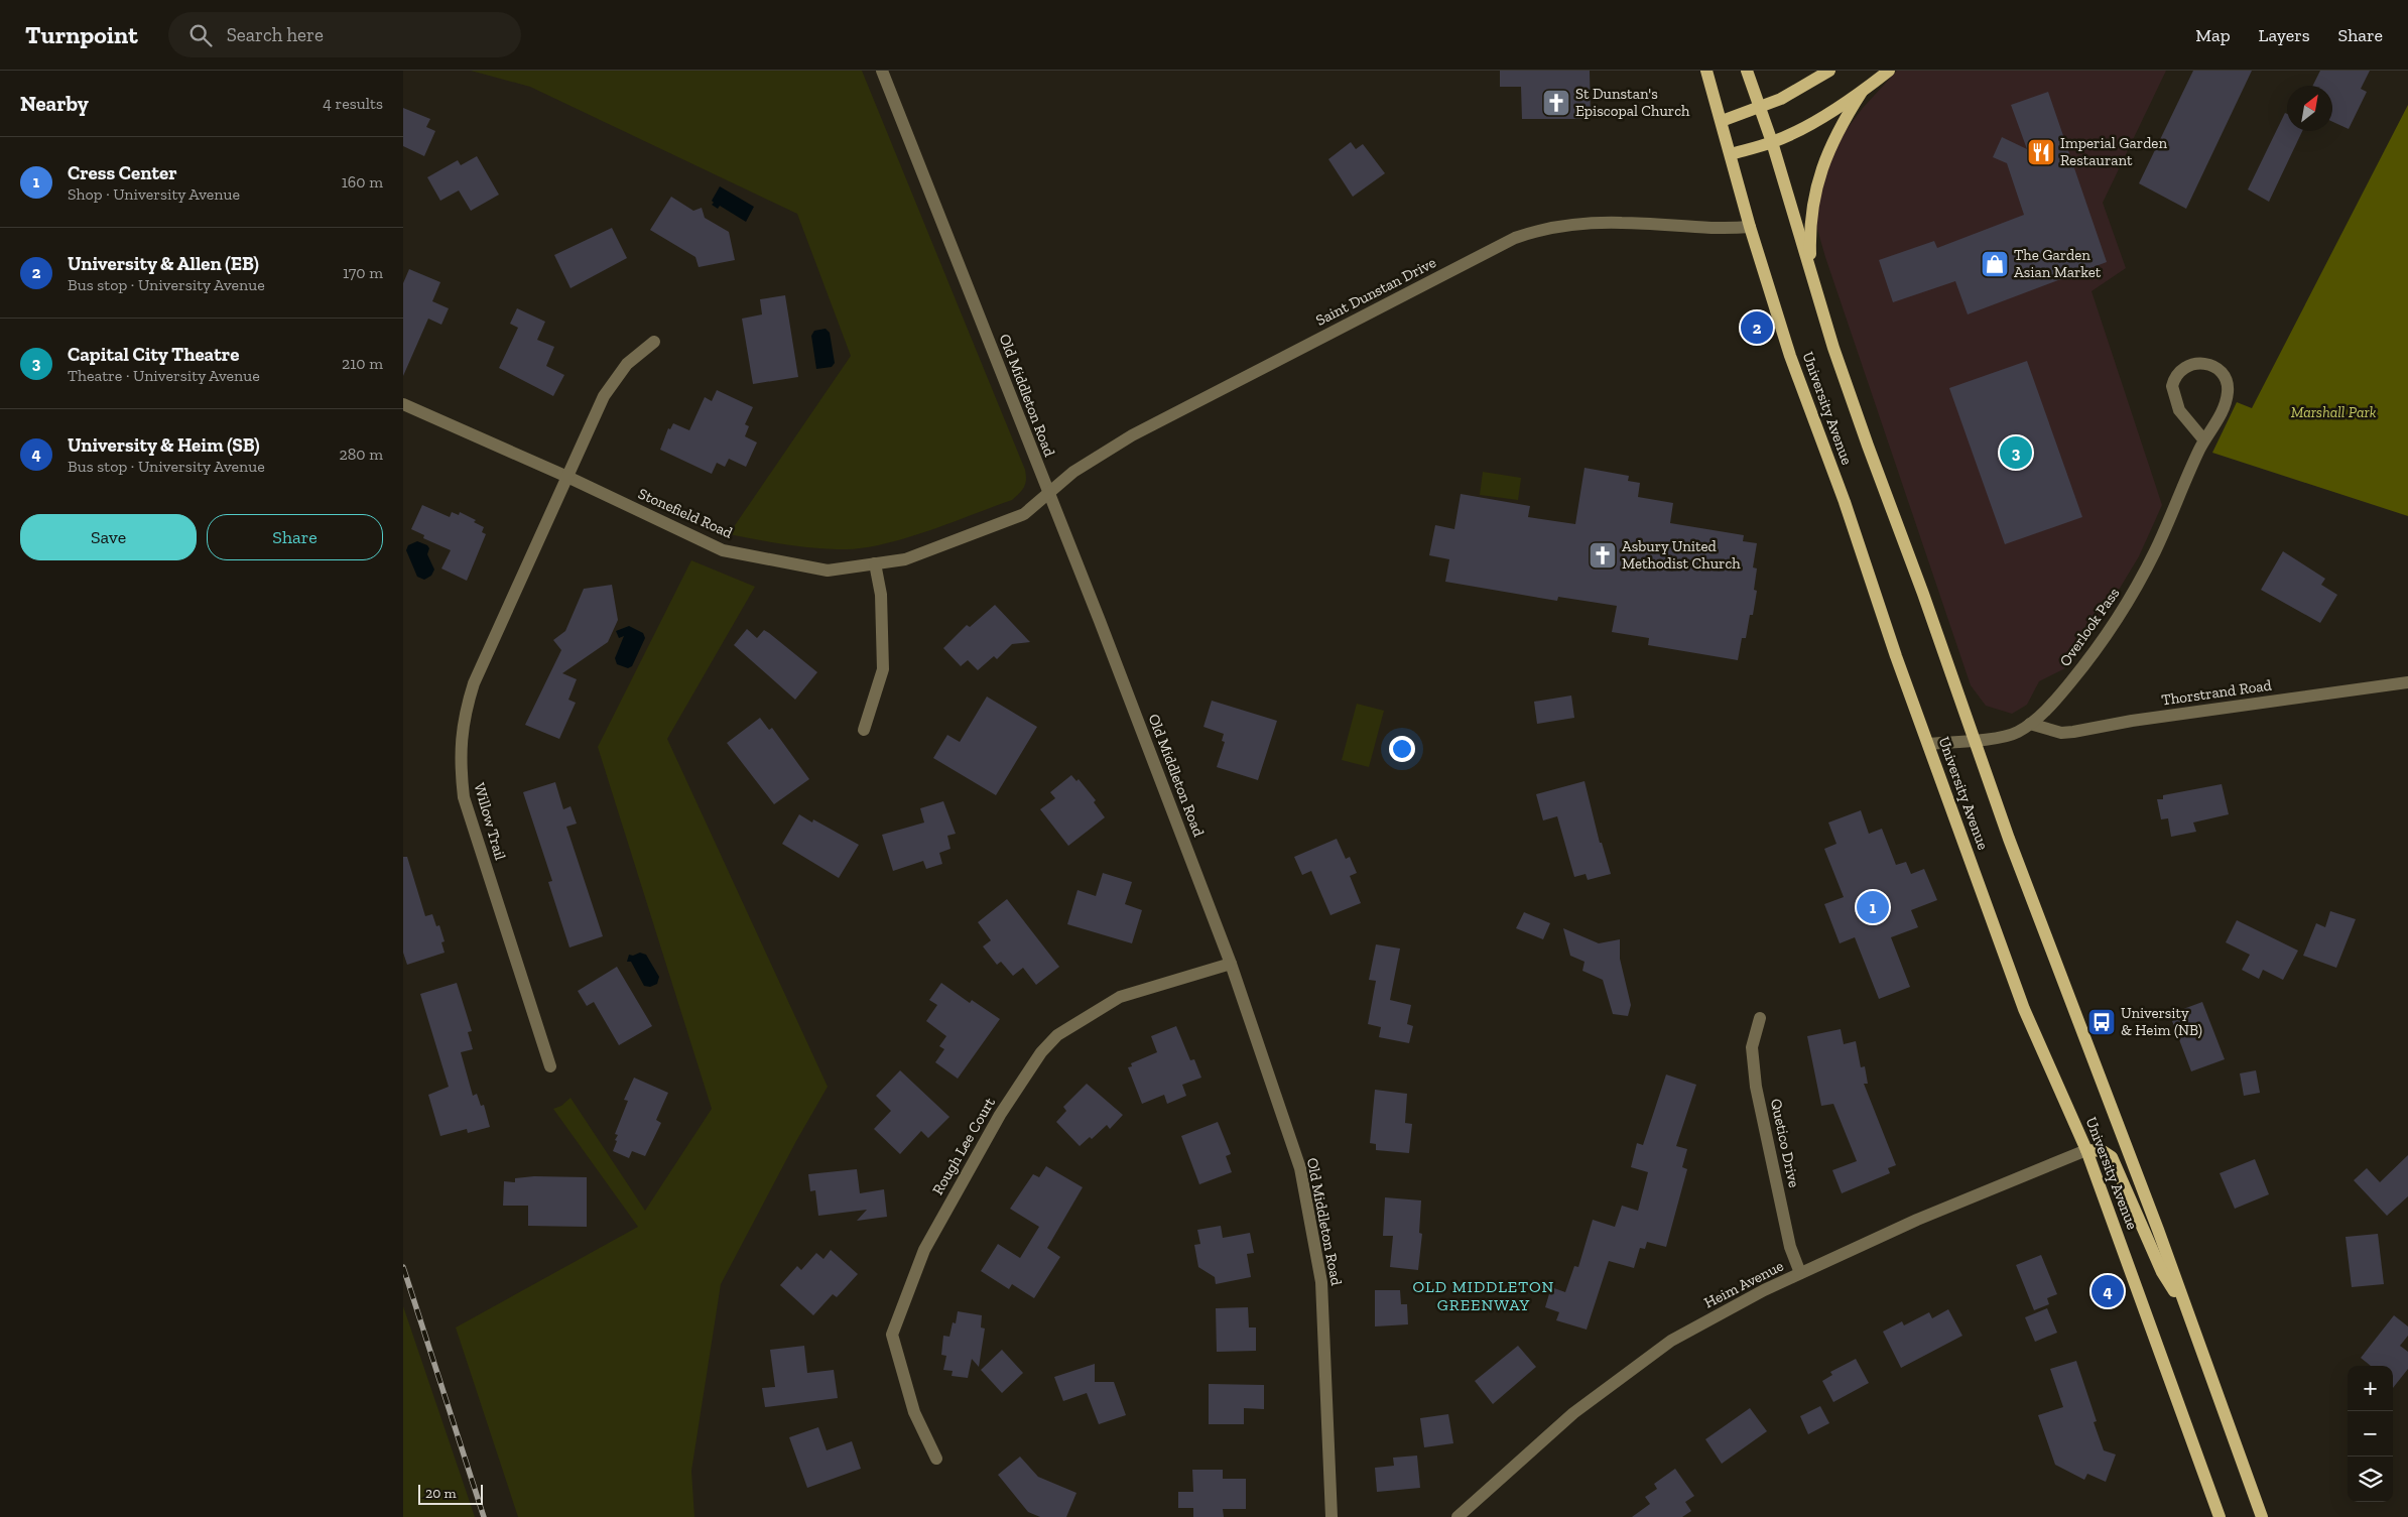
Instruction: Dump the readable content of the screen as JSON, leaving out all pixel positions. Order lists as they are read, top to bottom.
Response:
{
  "streets": {
    "main road": ["University Avenue"],
    "street": [
      "Saint Dunstan Drive",
      "Old Middleton Road",
      "Stonefield Road",
      "Overlook Pass",
      "Thorstrand Road",
      "Willow Trail",
      "Quetico Drive",
      "Rough Lee Court",
      "Heim Avenue"
    ]
  },
  "crossings": [
    ["Saint Dunstan Drive", "Old Middleton Road"],
    ["Saint Dunstan Drive", "University Avenue"],
    ["Saint Dunstan Drive", "Stonefield Road"],
    ["Old Middleton Road", "Stonefield Road"],
    ["Old Middleton Road", "Rough Lee Court"],
    ["University Avenue", "Overlook Pass"],
    ["University Avenue", "Heim Avenue"],
    ["Stonefield Road", "Willow Trail"],
    ["Overlook Pass", "Thorstrand Road"],
    ["Quetico Drive", "Heim Avenue"]
  ],
  "districts": ["OLD MIDDLETON GREENWAY"],
  "parks": ["Marshall Park"],
  "places": {
    "church": ["St Dunstan's Episcopal Church", "Asbury United Methodist Church"],
    "restaurant": ["Imperial Garden Restaurant"],
    "shop": ["The Garden Asian Market"],
    "bus stop": ["University & Heim (NB)"]
  },
  "scale_bar": "20 m",
  "north": "top right",
  "page": {
    "header": "Turnpoint",
    "search": "Search here",
    "nav": ["Map", "Layers", "Share"],
    "heading": ["Nearby", "4 results"],
    "list": [
      {
        "mark": "1",
        "name": "Cress Center",
        "note": "Shop · University Avenue",
        "value": "160 m"
      },
      {
        "mark": "2",
        "name": "University & Allen (EB)",
        "note": "Bus stop · University Avenue",
        "value": "170 m"
      },
      {
        "mark": "3",
        "name": "Capital City Theatre",
        "note": "Theatre · University Avenue",
        "value": "210 m"
      },
      {
        "mark": "4",
        "name": "University & Heim (SB)",
        "note": "Bus stop · University Avenue",
        "value": "280 m"
      }
    ],
    "pins": [
      "2",
      "3",
      "1",
      "4"
    ],
    "buttons": ["Save", "Share"],
    "map_buttons": ["+", "−"],
    "scale": "20 m"
  }
}
